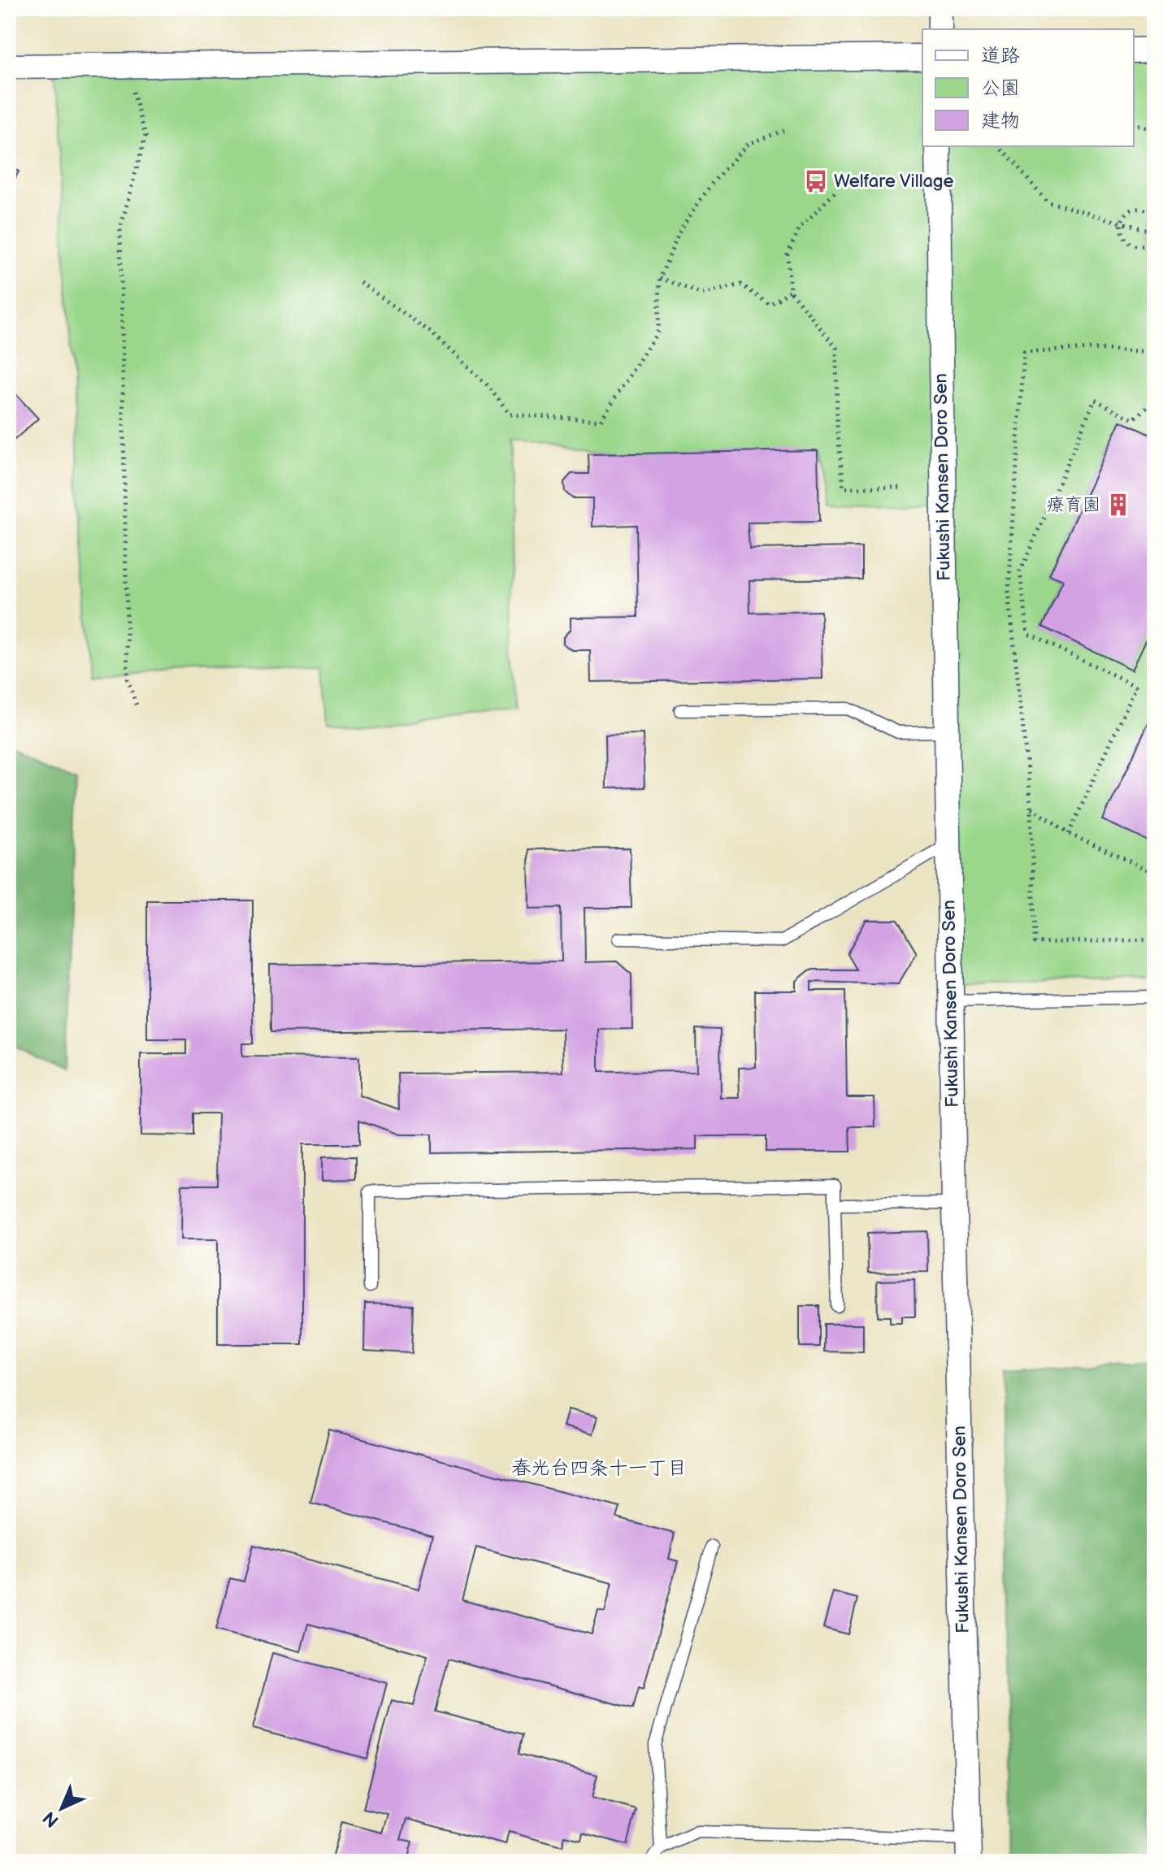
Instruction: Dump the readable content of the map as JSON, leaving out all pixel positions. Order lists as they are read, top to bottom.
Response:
{
  "streets": {
    "street": ["Fukushi Kansen Doro Sen"]
  },
  "districts": ["春光台四条十一丁目"],
  "places": {
    "bus stop": ["Welfare Village"],
    "building": ["療育園"]
  },
  "legend": ["道路", "公園", "建物"],
  "north": "bottom left"
}
